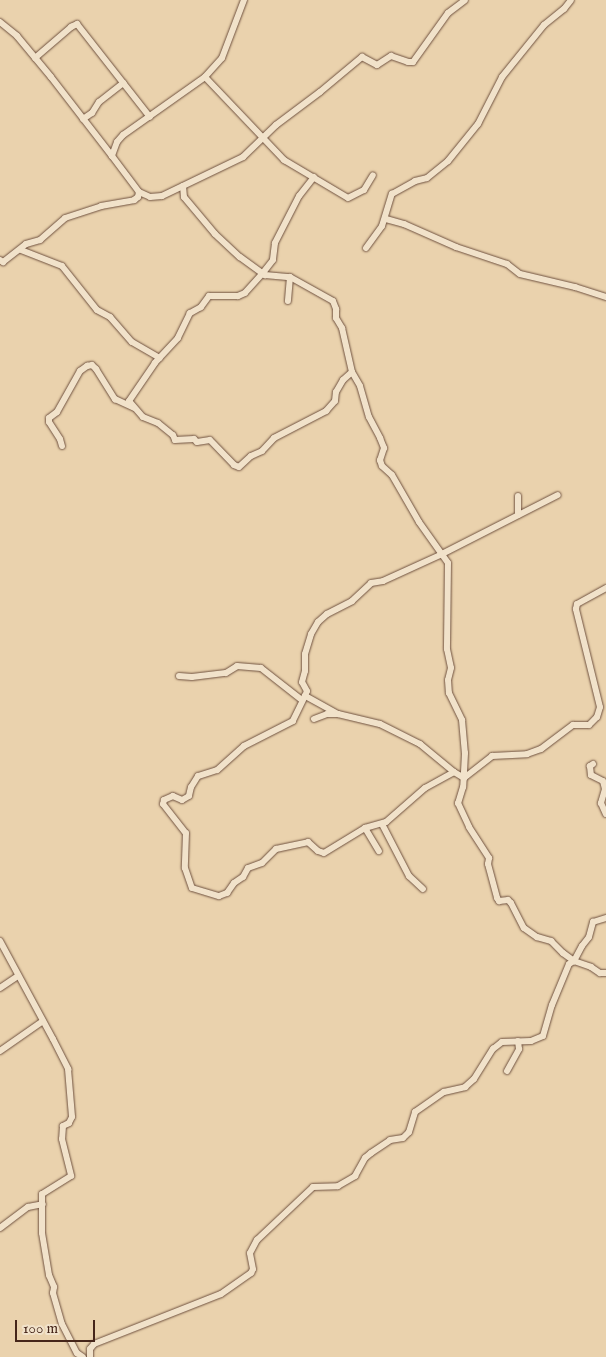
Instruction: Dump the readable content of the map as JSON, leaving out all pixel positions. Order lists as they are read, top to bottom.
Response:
{
  "scale_bar": "100 m"
}
